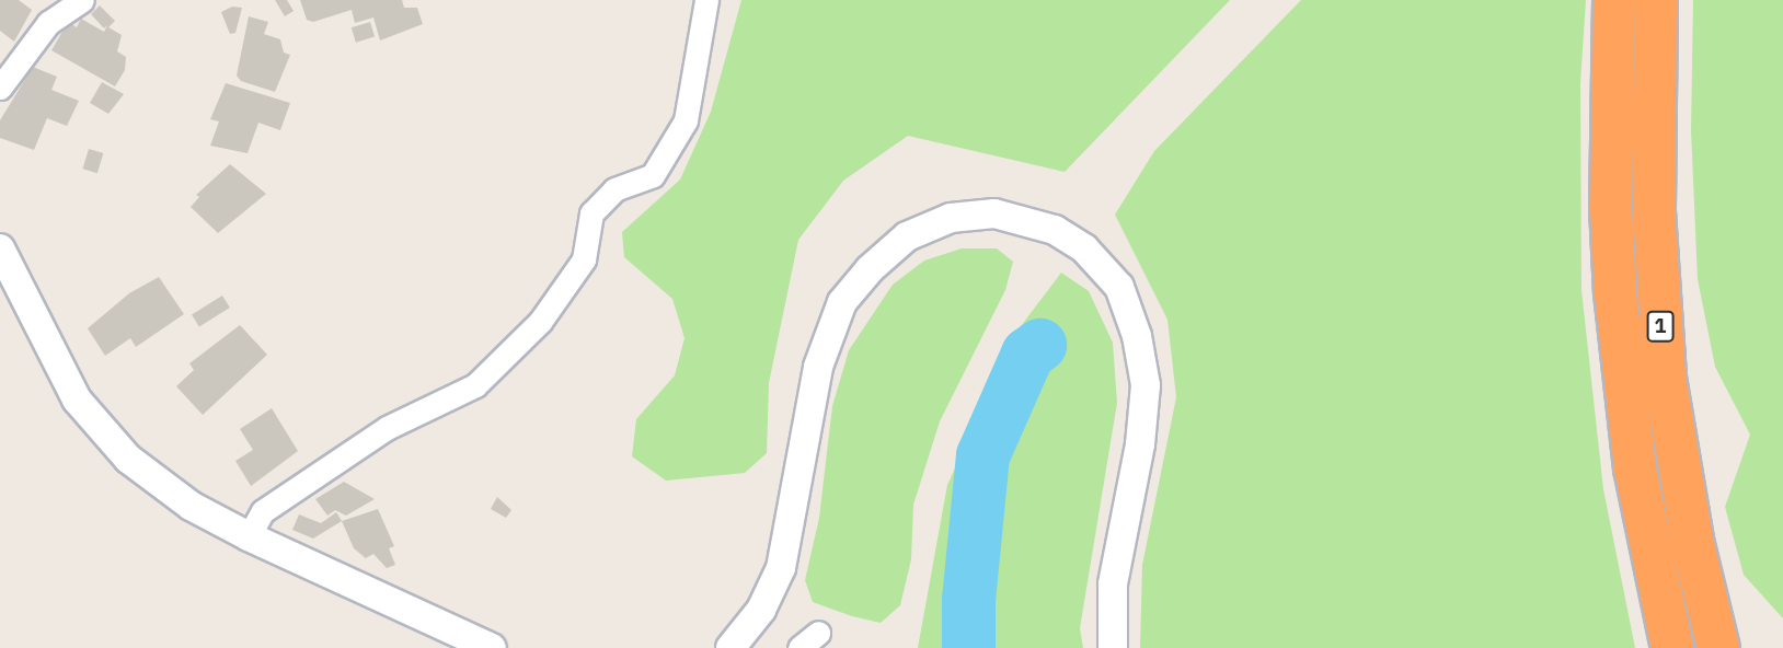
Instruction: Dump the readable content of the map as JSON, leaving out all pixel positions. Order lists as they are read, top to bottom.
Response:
{
  "streets": {
    "highway": ["1"]
  }
}
